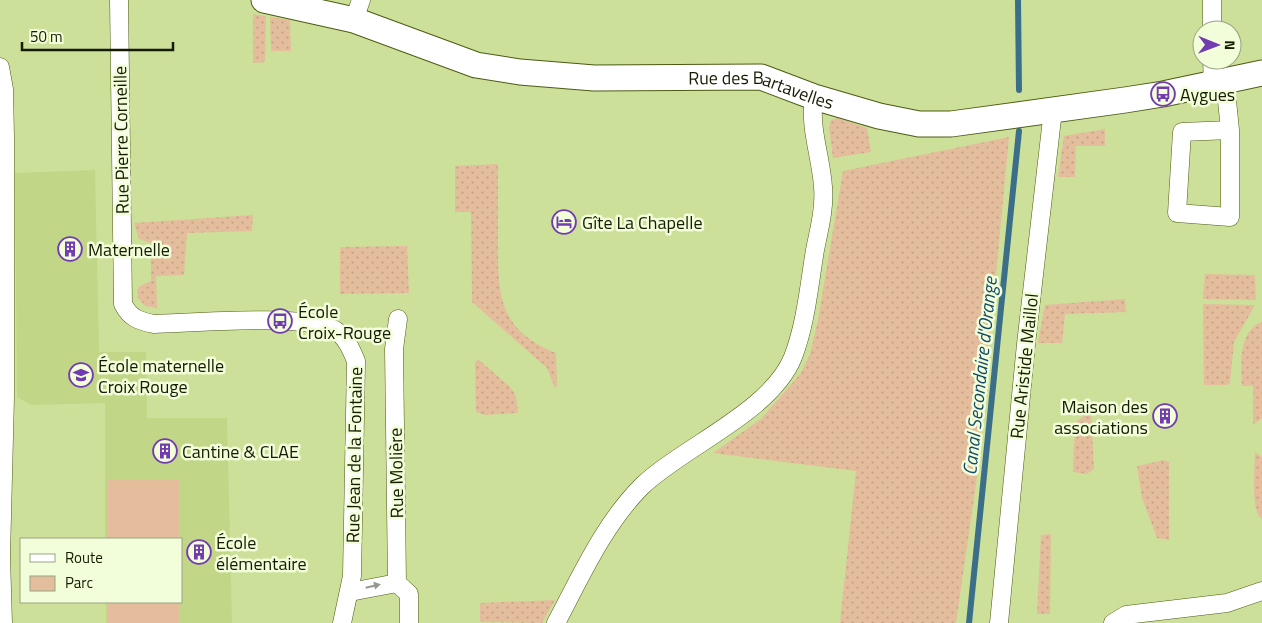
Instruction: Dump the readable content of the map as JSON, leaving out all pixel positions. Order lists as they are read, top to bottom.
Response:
{
  "streets": {
    "street": [
      "Rue des Bartavelles",
      "Rue Pierre Corneille",
      "Rue Aristide Maillol",
      "Rue Jean de la Fontaine",
      "Rue Molière"
    ]
  },
  "crossings": [
    ["Rue des Bartavelles", "Rue Aristide Maillol"],
    ["Rue Pierre Corneille", "Rue Jean de la Fontaine"]
  ],
  "water": ["Canal Secondaire d'Orange"],
  "places": {
    "bus stop": ["Aygues", "École Croix-Rouge"],
    "hotel": ["Gîte La Chapelle"],
    "building": [
      "Maternelle",
      "Maison des associations",
      "Cantine & CLAE",
      "École élémentaire"
    ],
    "school or university": ["École maternelle Croix Rouge"]
  },
  "legend": ["Route", "Parc"],
  "scale_bar": "50 m",
  "north": "right"
}
